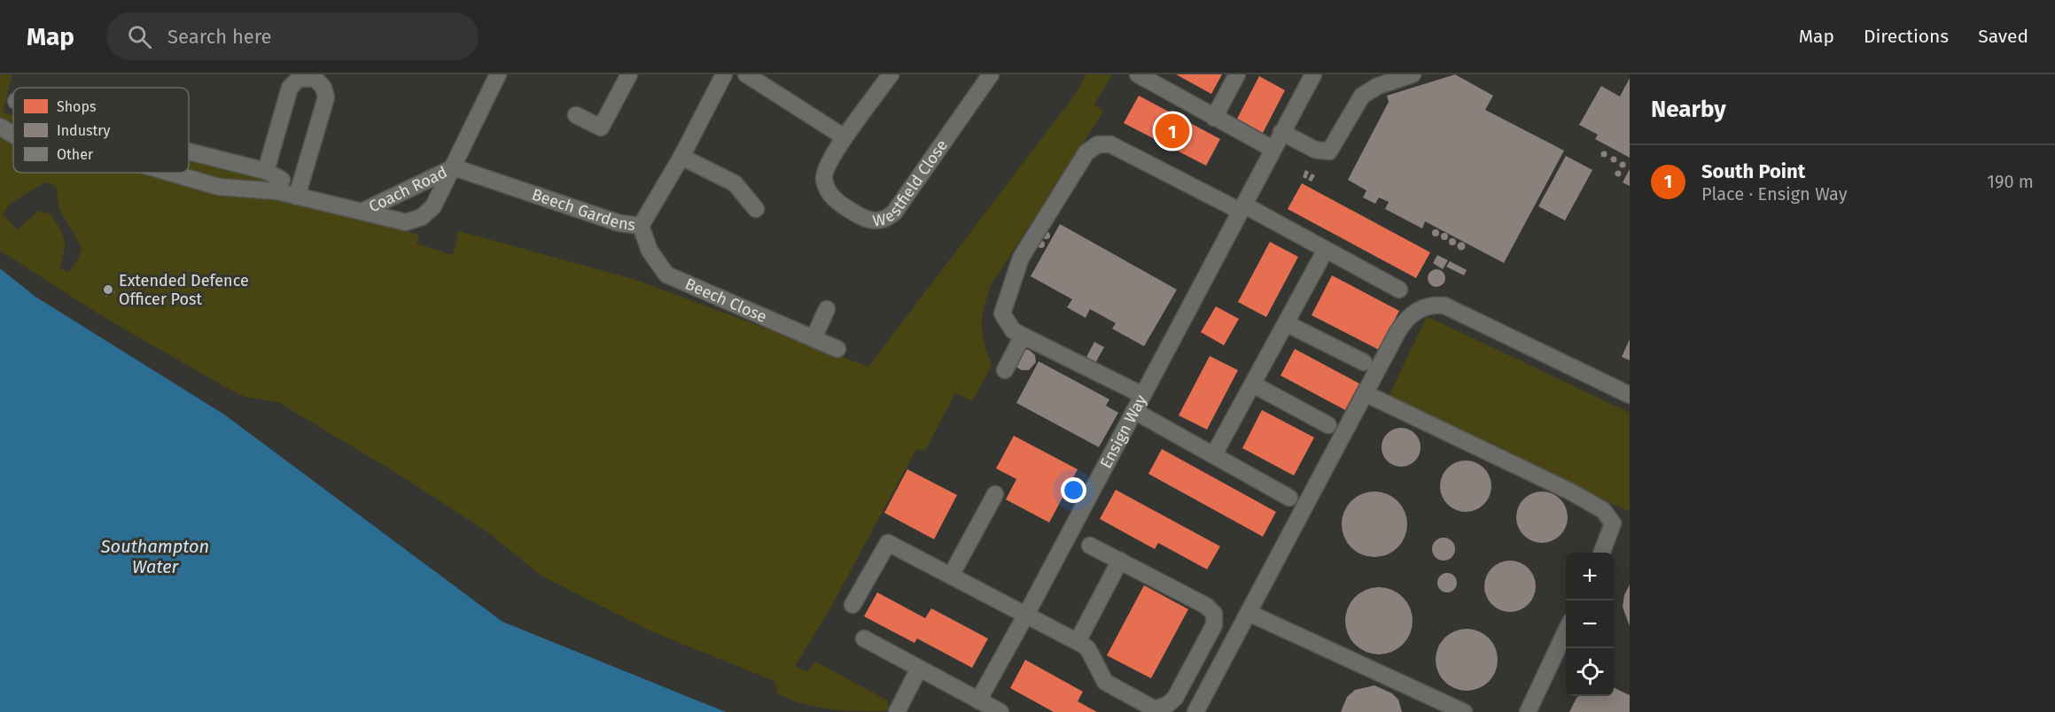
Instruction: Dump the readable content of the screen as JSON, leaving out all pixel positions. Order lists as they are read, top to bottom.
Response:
{
  "streets": {
    "street": [
      "Westfield Close",
      "Coach Road",
      "Beech Gardens",
      "Beech Close",
      "Ensign Way"
    ]
  },
  "crossings": [
    ["Coach Road", "Beech Gardens"],
    ["Beech Gardens", "Beech Close"]
  ],
  "water": ["Southampton Water"],
  "places": ["Extended Defence Officer Post"],
  "legend": ["Shops", "Industry", "Other"],
  "page": {
    "header": "Map",
    "search": "Search here",
    "nav": ["Map", "Directions", "Saved"],
    "heading": "Nearby",
    "pins": "1",
    "list": [
      {
        "mark": "1",
        "name": "South Point",
        "note": "Place · Ensign Way",
        "value": "190 m"
      }
    ],
    "map_buttons": ["+", "−"]
  }
}
